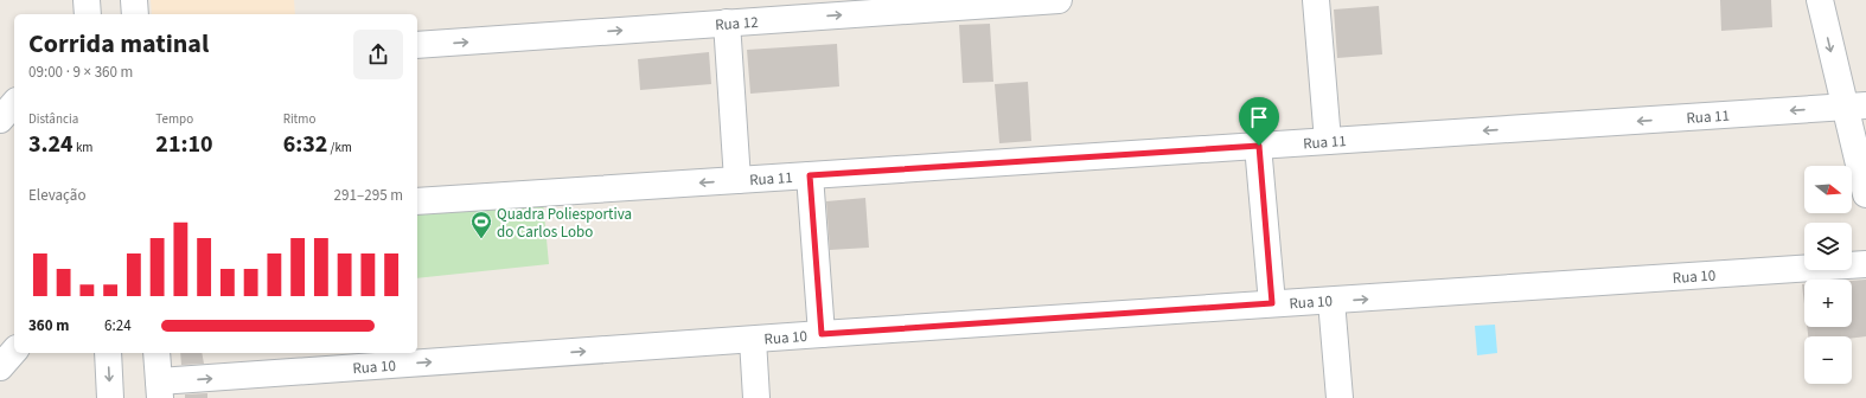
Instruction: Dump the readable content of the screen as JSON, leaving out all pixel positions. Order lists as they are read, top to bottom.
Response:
{
  "streets": {
    "street": ["Rua 12", "Rua 11", "Rua 10"]
  },
  "one_way": ["Rua 12", "Rua 11", "Rua 10"],
  "places": {
    "sports": ["Quadra Poliesportiva do Carlos Lobo"]
  },
  "north": "right",
  "page": {
    "heading": ["Corrida matinal", "09:00 · 9 × 360 m"],
    "stats": [
      ["Distância", "3.24 km"],
      ["Tempo", "21:10"],
      ["Ritmo", "6:32 /km"]
    ],
    "map_buttons": ["+", "−"],
    "chart": ["Elevação", "291–295 m"],
    "list": [
      {
        "name": "360 m",
        "note": "6:24"
      }
    ]
  }
}
